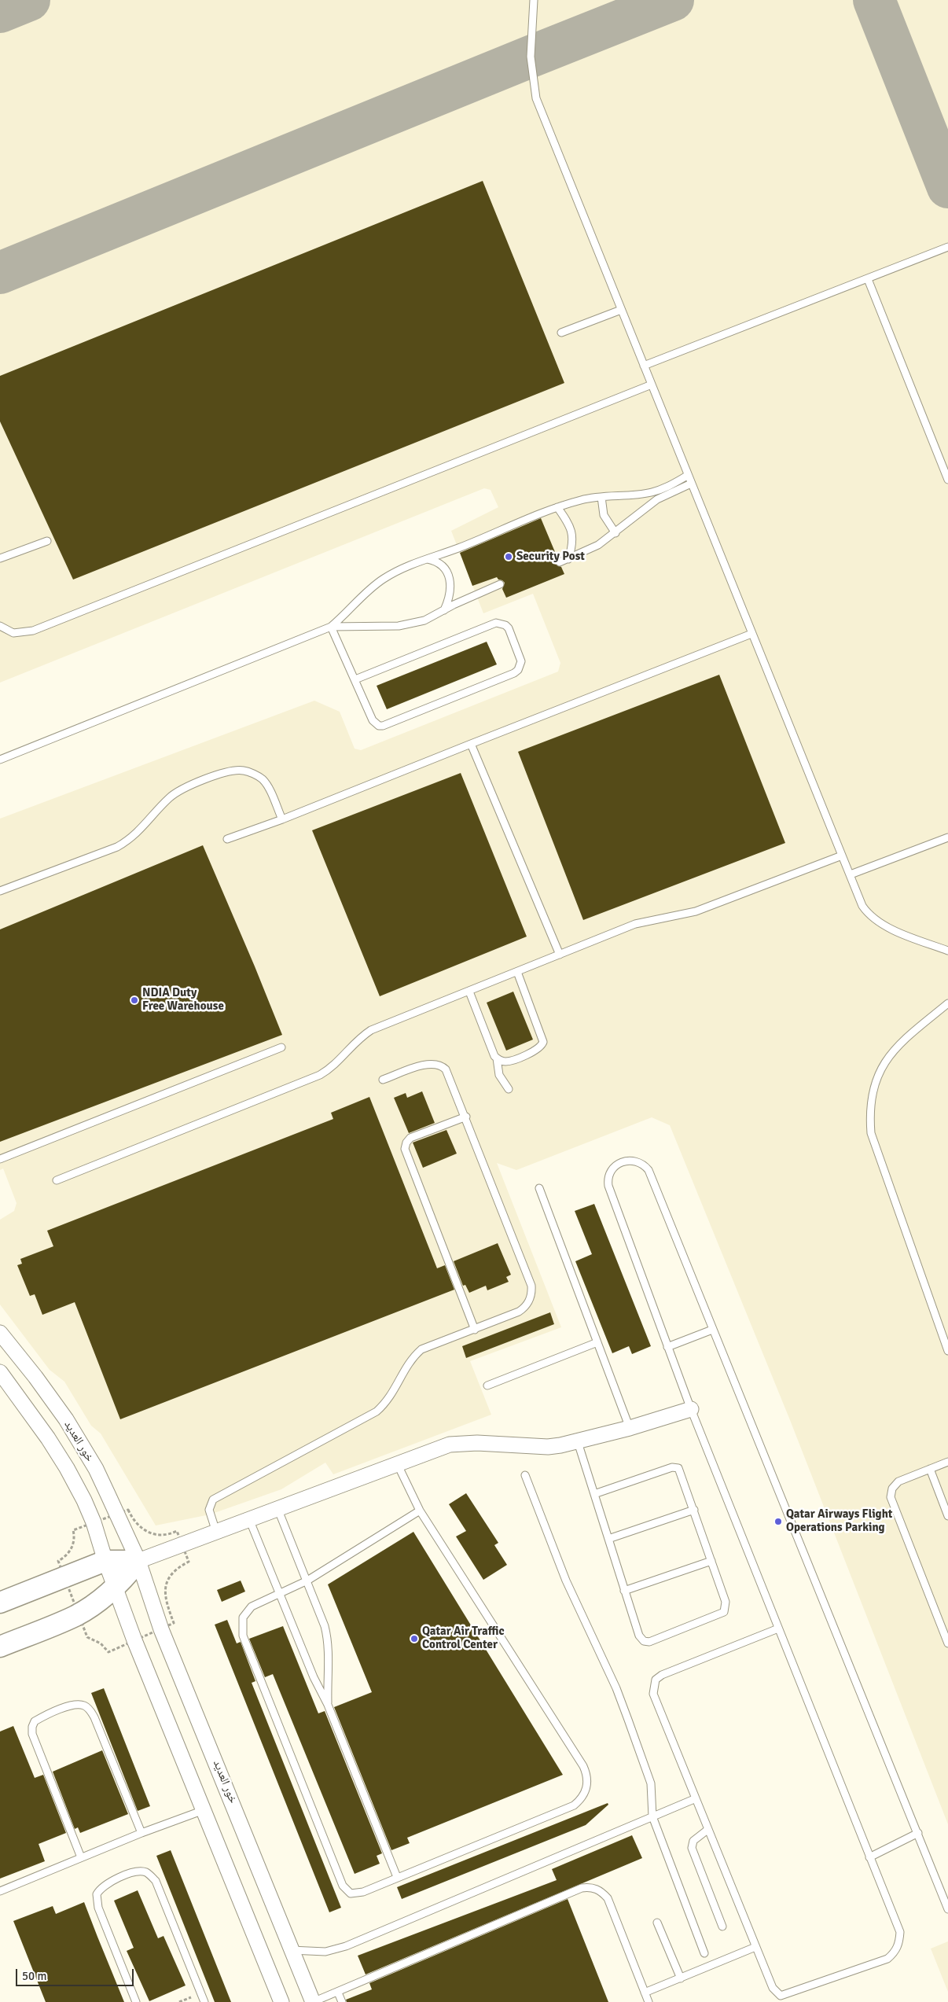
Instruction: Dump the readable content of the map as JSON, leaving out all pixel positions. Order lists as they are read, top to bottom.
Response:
{
  "streets": {
    "street": ["خور العديد"]
  },
  "places": [
    "Security Post",
    "NDIA Duty Free Warehouse",
    "Qatar Airways Flight Operations Parking",
    "Qatar Air Traffic Control Center"
  ],
  "scale_bar": "50 m"
}
